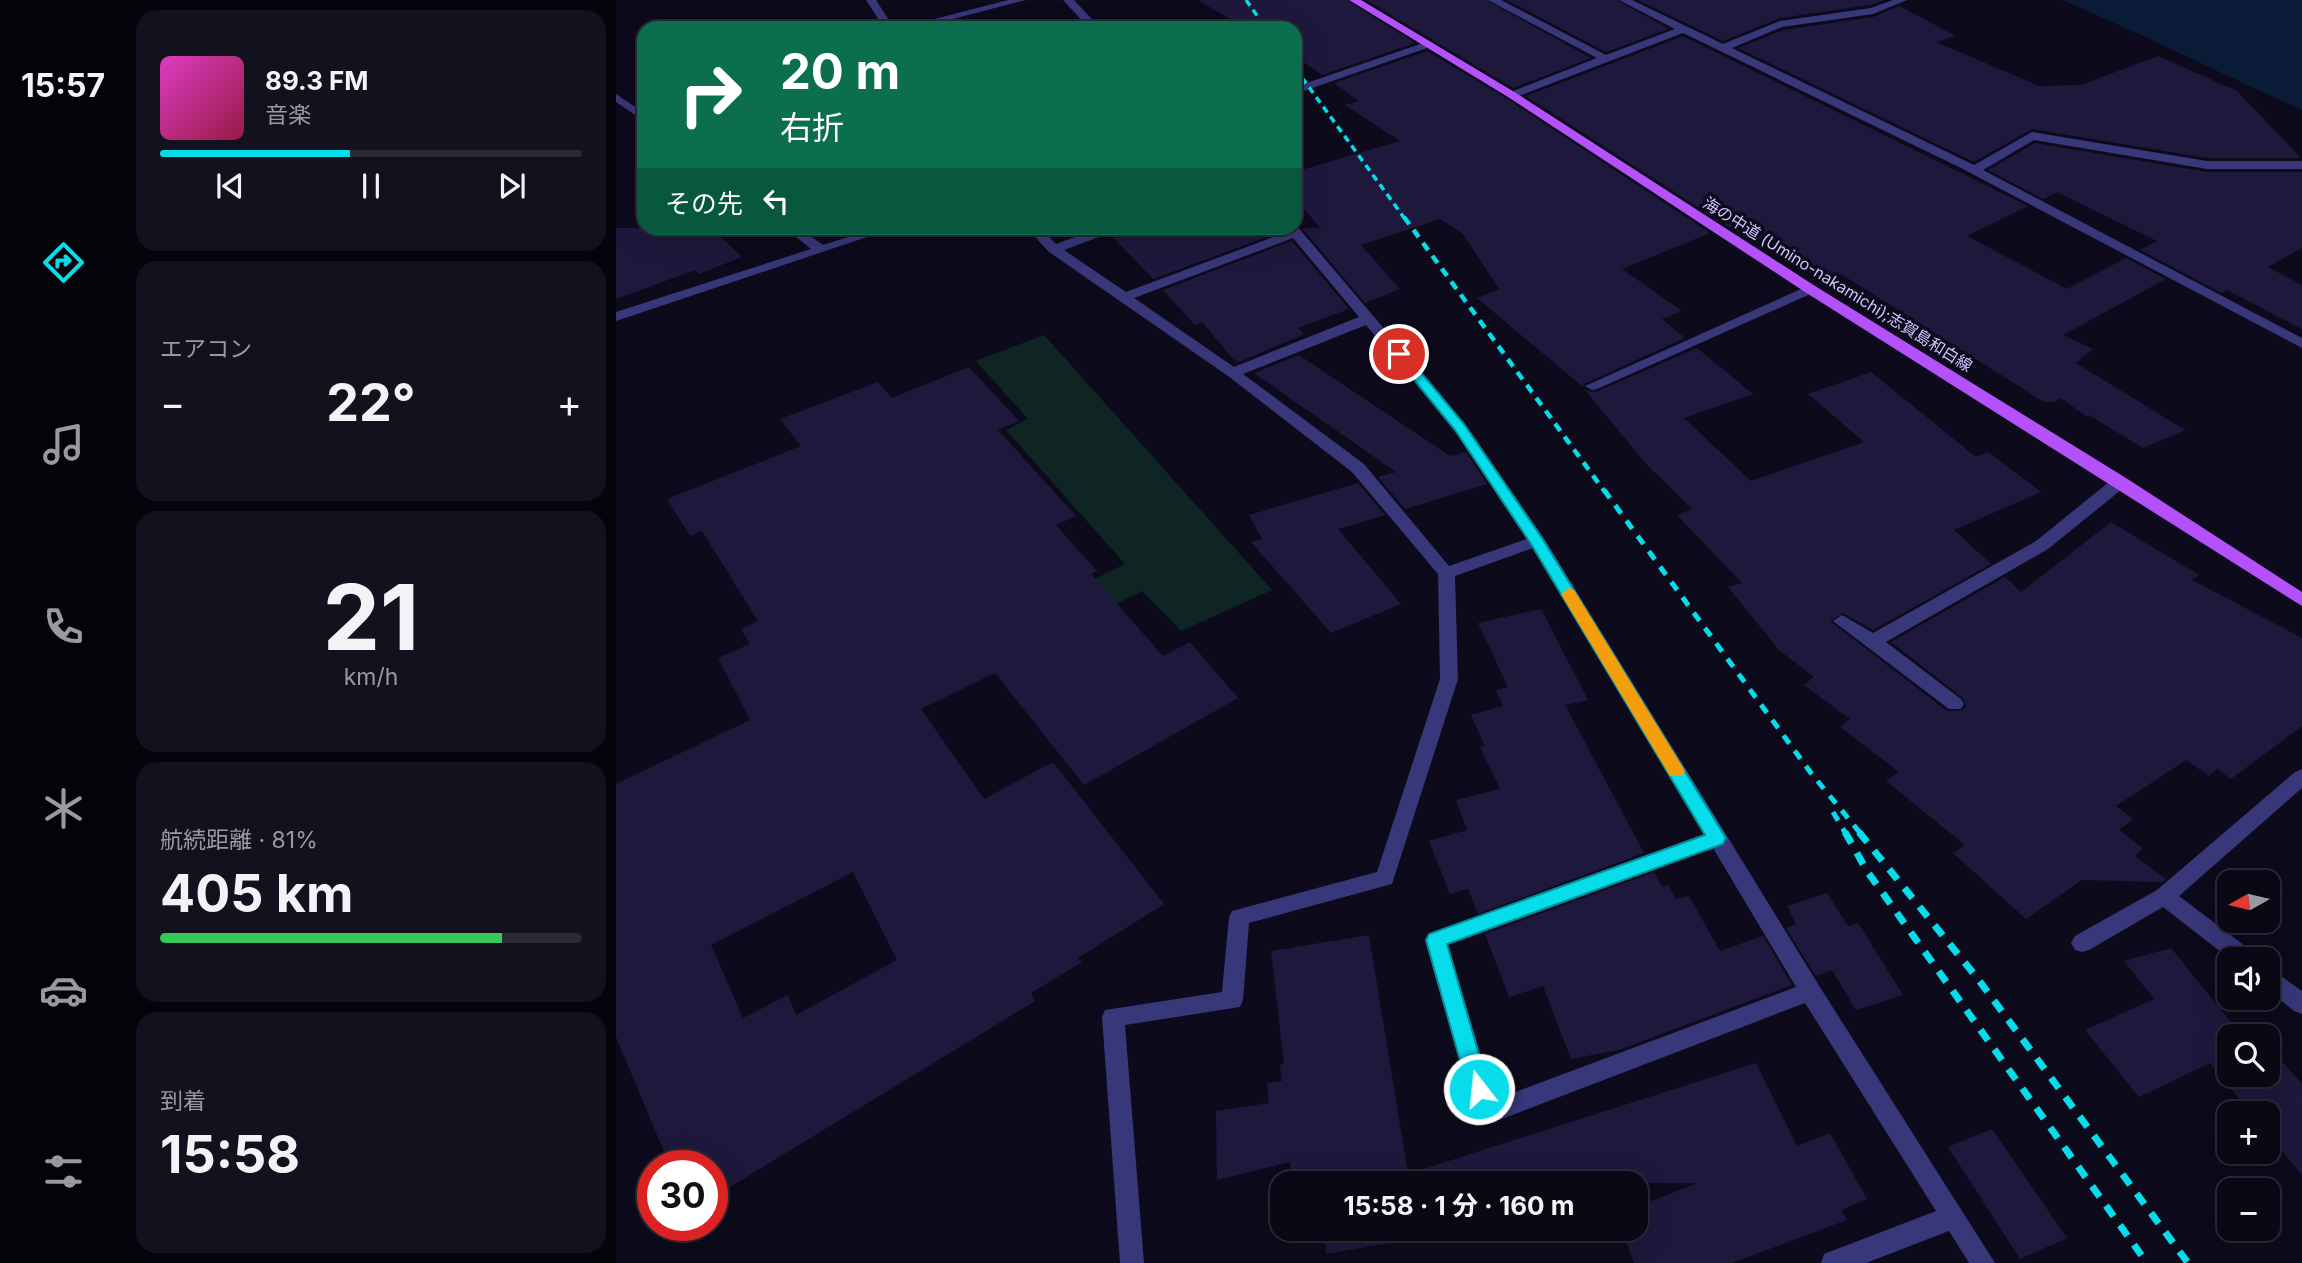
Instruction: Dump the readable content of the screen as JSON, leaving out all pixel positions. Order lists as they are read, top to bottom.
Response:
{
  "streets": {
    "main road": ["海の中道 (Umino-nakamichi);志賀島和白線"]
  },
  "north": "left",
  "page": {
    "tabs": "15:57",
    "turn": ["20 m", "右折"],
    "song": ["89.3 FM", "音楽"],
    "then": "その先",
    "tile": [
      "エアコン",
      ["21", "km/h"],
      ["航続距離 · 81%", "405 km"],
      ["到着", "15:58"]
    ],
    "heat": ["−", "22°", "+"],
    "map_buttons": ["+", "−"],
    "limit": "30",
    "trip": "15:58 · 1 分 · 160 m"
  }
}
